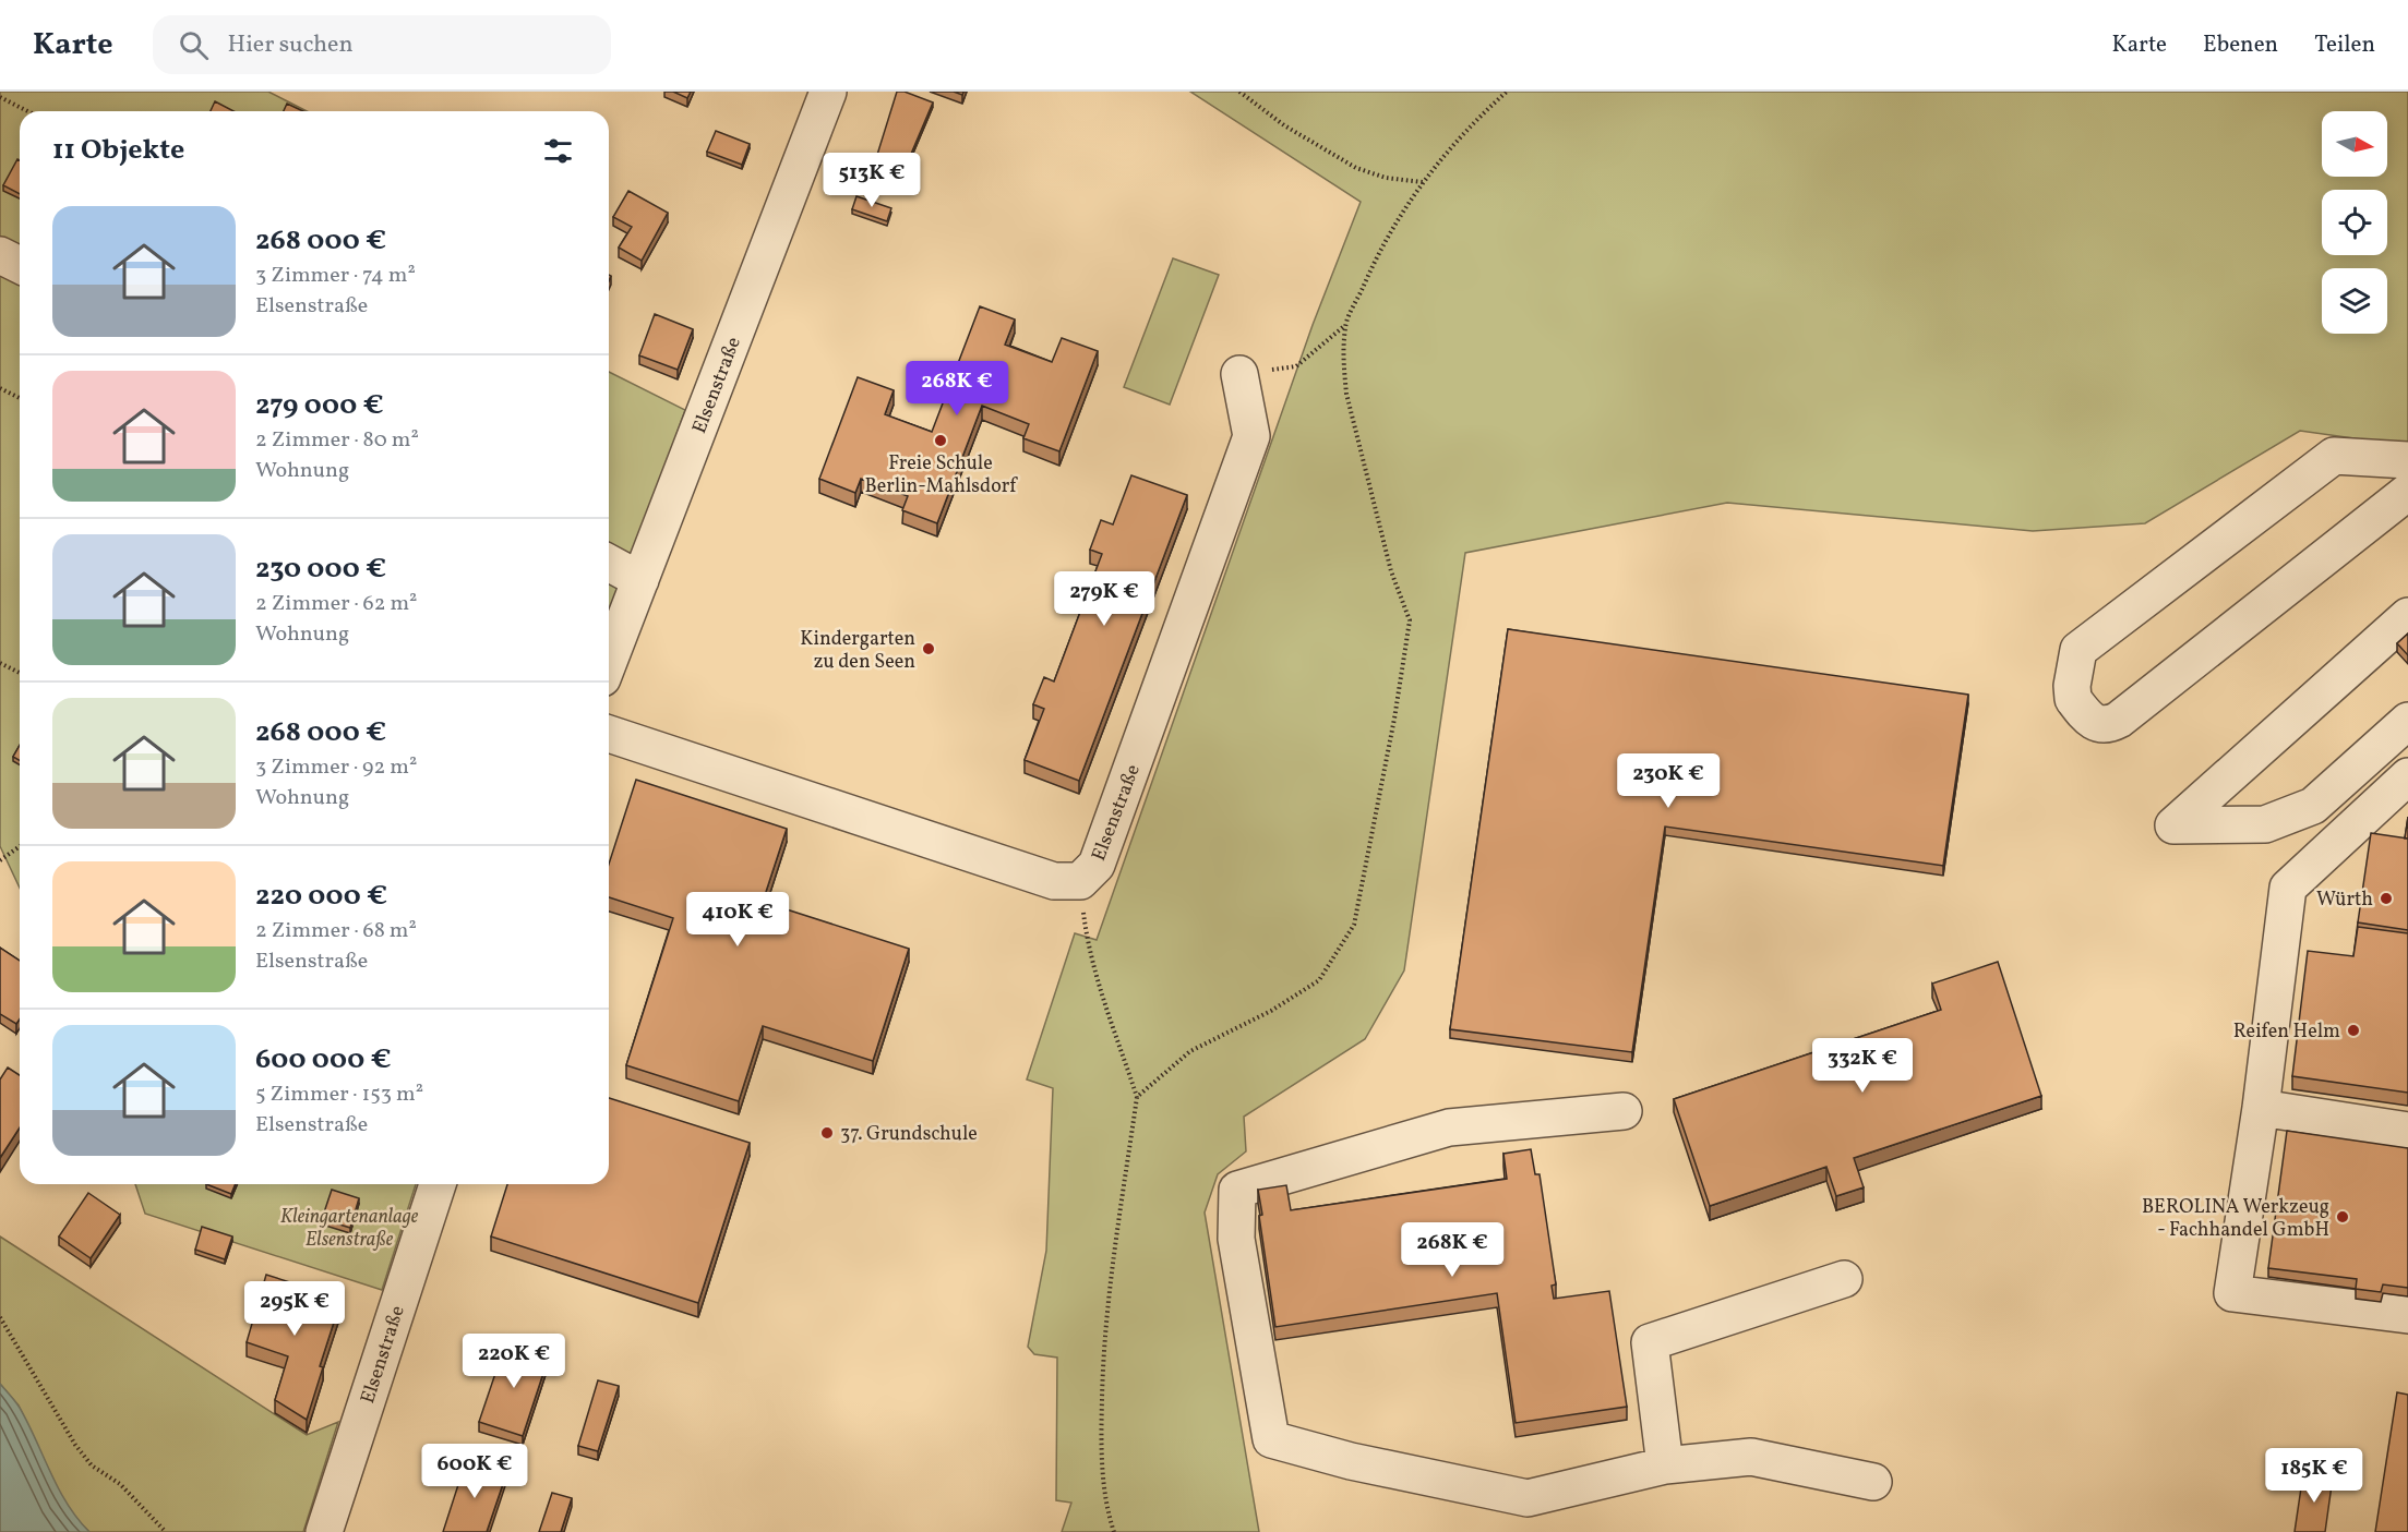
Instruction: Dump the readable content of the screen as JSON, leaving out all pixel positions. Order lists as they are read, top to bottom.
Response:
{
  "streets": {
    "street": ["Elsenstraße"]
  },
  "parks": ["Kleingartenanlage Elsenstraße"],
  "places": [
    "Freie Schule Berlin-Mahlsdorf",
    "Kindergarten zu den Seen",
    "Würth",
    "Reifen Helm",
    "37. Grundschule",
    "BEROLINA Werkzeug - Fachhandel GmbH"
  ],
  "north": "right",
  "page": {
    "header": "Karte",
    "search": "Hier suchen",
    "nav": ["Karte", "Ebenen", "Teilen"],
    "heading": "11 Objekte",
    "price": [
      "513K €",
      "268K €",
      "279K €",
      "230K €",
      "410K €",
      "332K €",
      "268K €",
      "295K €",
      "220K €",
      "600K €",
      "185K €"
    ],
    "list": [
      {
        "name": "268 000 €",
        "note": "3 Zimmer · 74 m² · Elsenstraße"
      },
      {
        "name": "279 000 €",
        "note": "2 Zimmer · 80 m² · Wohnung"
      },
      {
        "name": "230 000 €",
        "note": "2 Zimmer · 62 m² · Wohnung"
      },
      {
        "name": "268 000 €",
        "note": "3 Zimmer · 92 m² · Wohnung"
      },
      {
        "name": "220 000 €",
        "note": "2 Zimmer · 68 m² · Elsenstraße"
      },
      {
        "name": "600 000 €",
        "note": "5 Zimmer · 153 m² · Elsenstraße"
      }
    ]
  }
}
